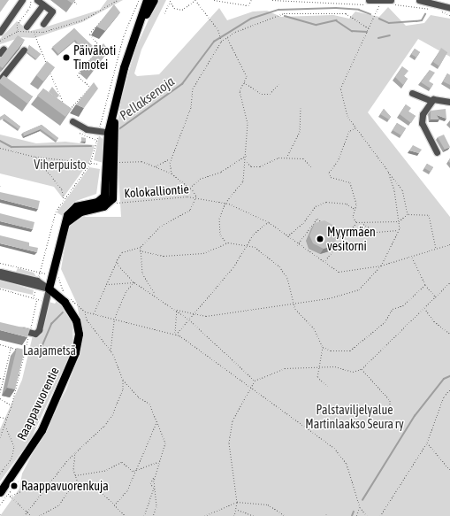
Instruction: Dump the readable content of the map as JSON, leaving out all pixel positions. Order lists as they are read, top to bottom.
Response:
{
  "streets": {
    "main road": ["Raappavuorentie"],
    "path": ["Kolokalliontie"]
  },
  "water": ["Pellaksenoja"],
  "parks": ["Viherpuisto", "Laajametsä", "Palstaviljelyalue Martinlaakso Seura ry"],
  "places": ["Päiväkoti Timotei", "Myyrmäen vesitorni", "Raappavuorenkuja"]
}
